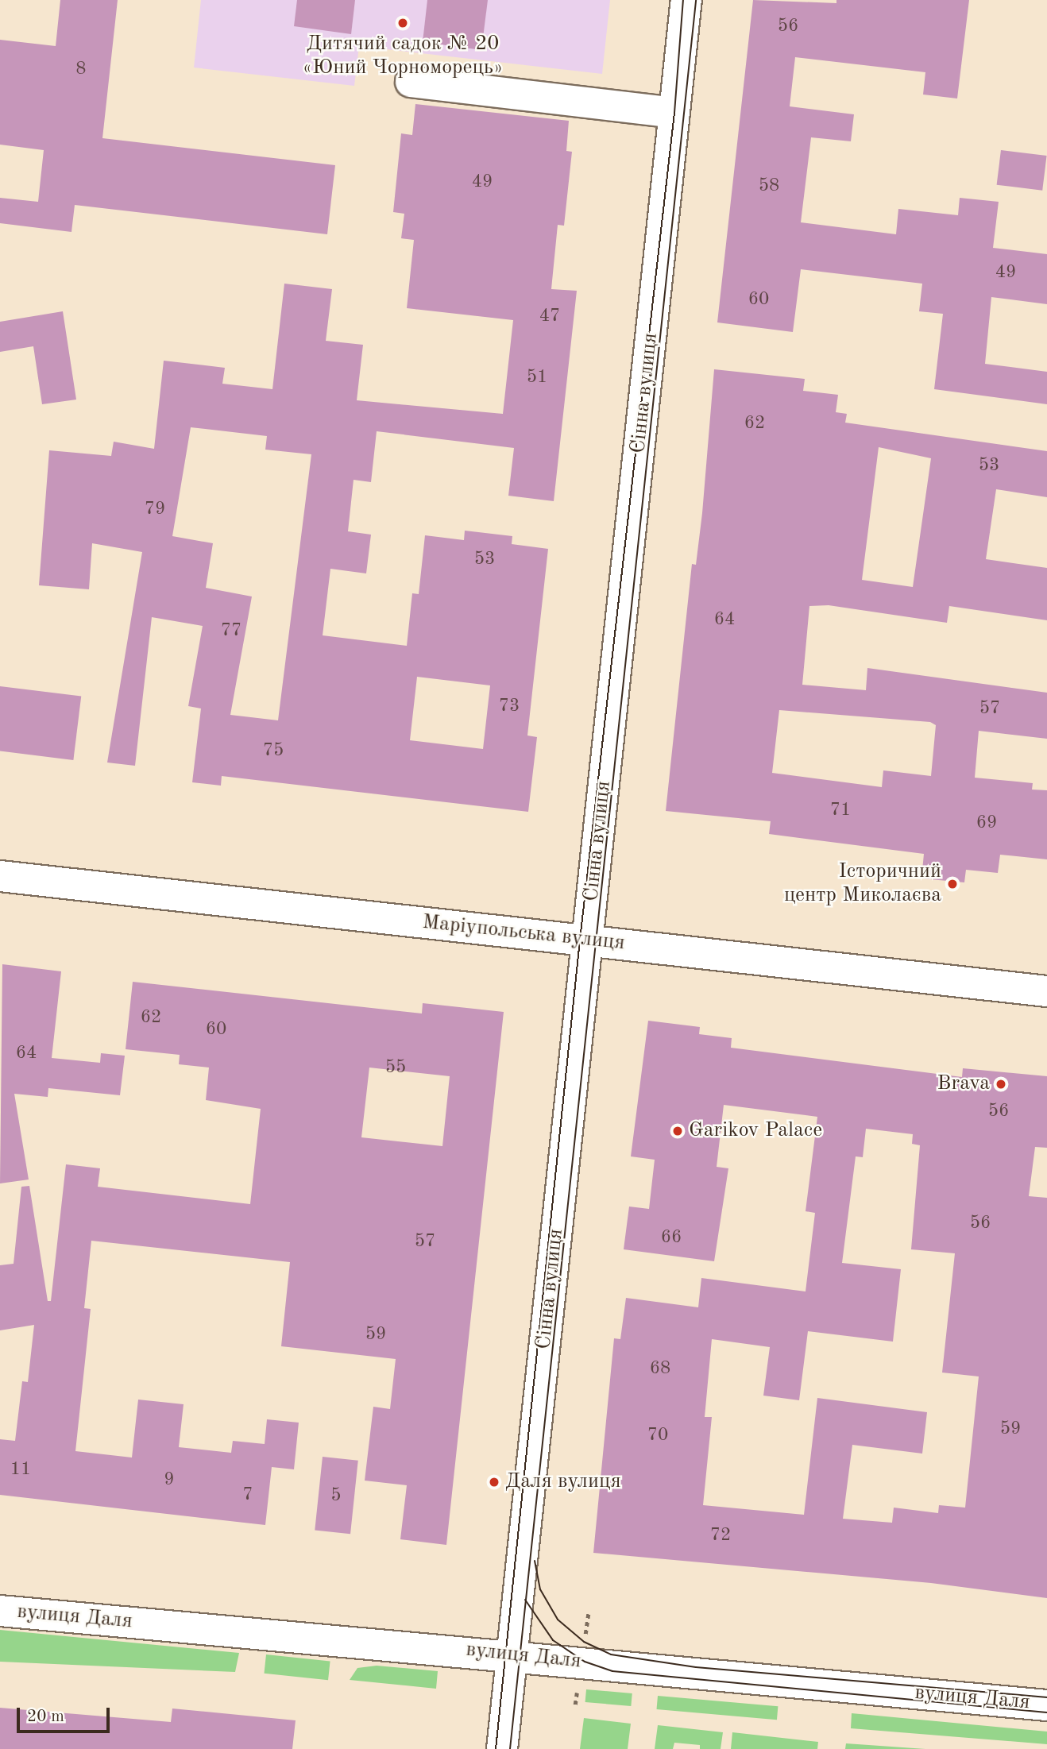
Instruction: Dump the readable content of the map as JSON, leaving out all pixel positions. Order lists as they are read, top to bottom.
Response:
{
  "streets": {
    "street": ["Сінна вулиця", "Маріупольська вулиця", "вулиця Даля"]
  },
  "crossings": [
    ["Сінна вулиця", "Маріупольська вулиця"],
    ["Сінна вулиця", "вулиця Даля"]
  ],
  "places": [
    "Дитячий садок № 20 «Юний Чорноморець»",
    "Історичний центр Миколаєва",
    "Brava",
    "Garikov Palace",
    "Даля вулиця"
  ],
  "house_numbers": [
    "56",
    "8",
    "49",
    "58",
    "49",
    "60",
    "47",
    "51",
    "62",
    "53",
    "79",
    "53",
    "64",
    "77",
    "73",
    "57",
    "75",
    "71",
    "69",
    "62",
    "60",
    "64",
    "55",
    "56",
    "56",
    "66",
    "57",
    "59",
    "68",
    "59",
    "70",
    "11",
    "9",
    "7",
    "5",
    "72"
  ],
  "scale_bar": "20 m"
}
